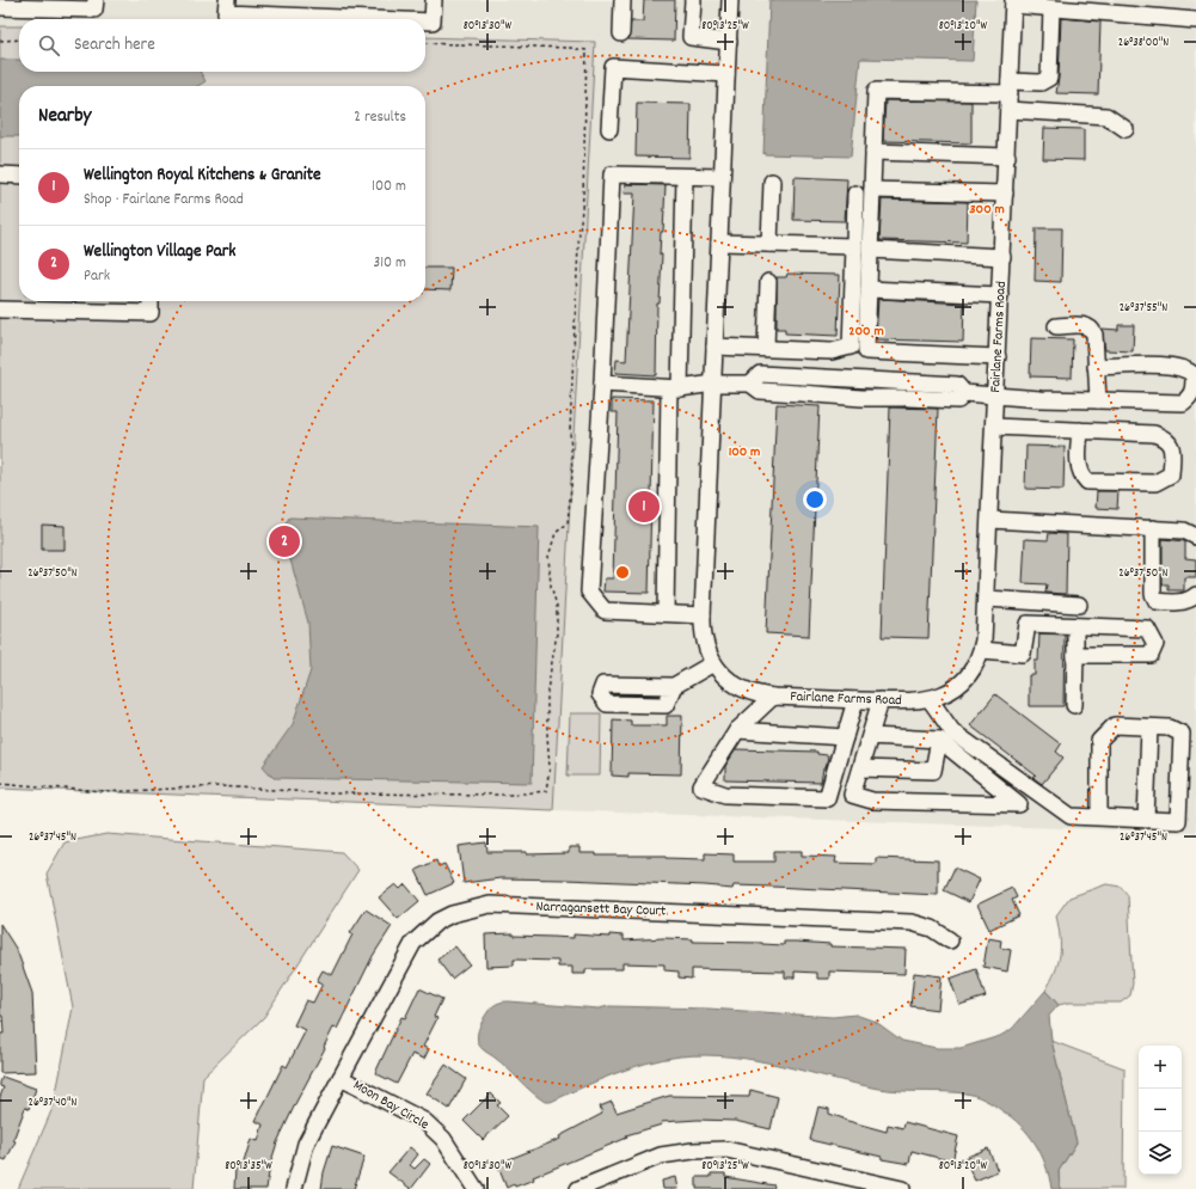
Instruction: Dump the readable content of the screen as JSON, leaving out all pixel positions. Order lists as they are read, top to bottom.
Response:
{
  "streets": {
    "street": ["Fairlane Farms Road", "Narragansett Bay Court", "Moon Bay Circle"]
  },
  "crossings": [
    ["Narragansett Bay Court", "Moon Bay Circle"]
  ],
  "page": {
    "search": "Search here",
    "heading": ["Nearby", "2 results"],
    "list": [
      {
        "mark": "1",
        "name": "Wellington Royal Kitchens & Granite",
        "note": "Shop · Fairlane Farms Road",
        "value": "100 m"
      },
      {
        "mark": "2",
        "name": "Wellington Village Park",
        "note": "Park",
        "value": "310 m"
      }
    ],
    "pins": ["1", "2"],
    "map_buttons": ["+", "−"]
  },
  "coordinates": [
    "80°13'30\"W",
    "80°13'25\"W",
    "80°13'20\"W",
    "26°38'00\"N",
    "26°37'55\"N",
    "26°37'50\"N",
    "26°37'45\"N",
    "26°37'40\"N",
    "80°13'35\"W"
  ],
  "rings": ["300 m", "200 m", "100 m"]
}
